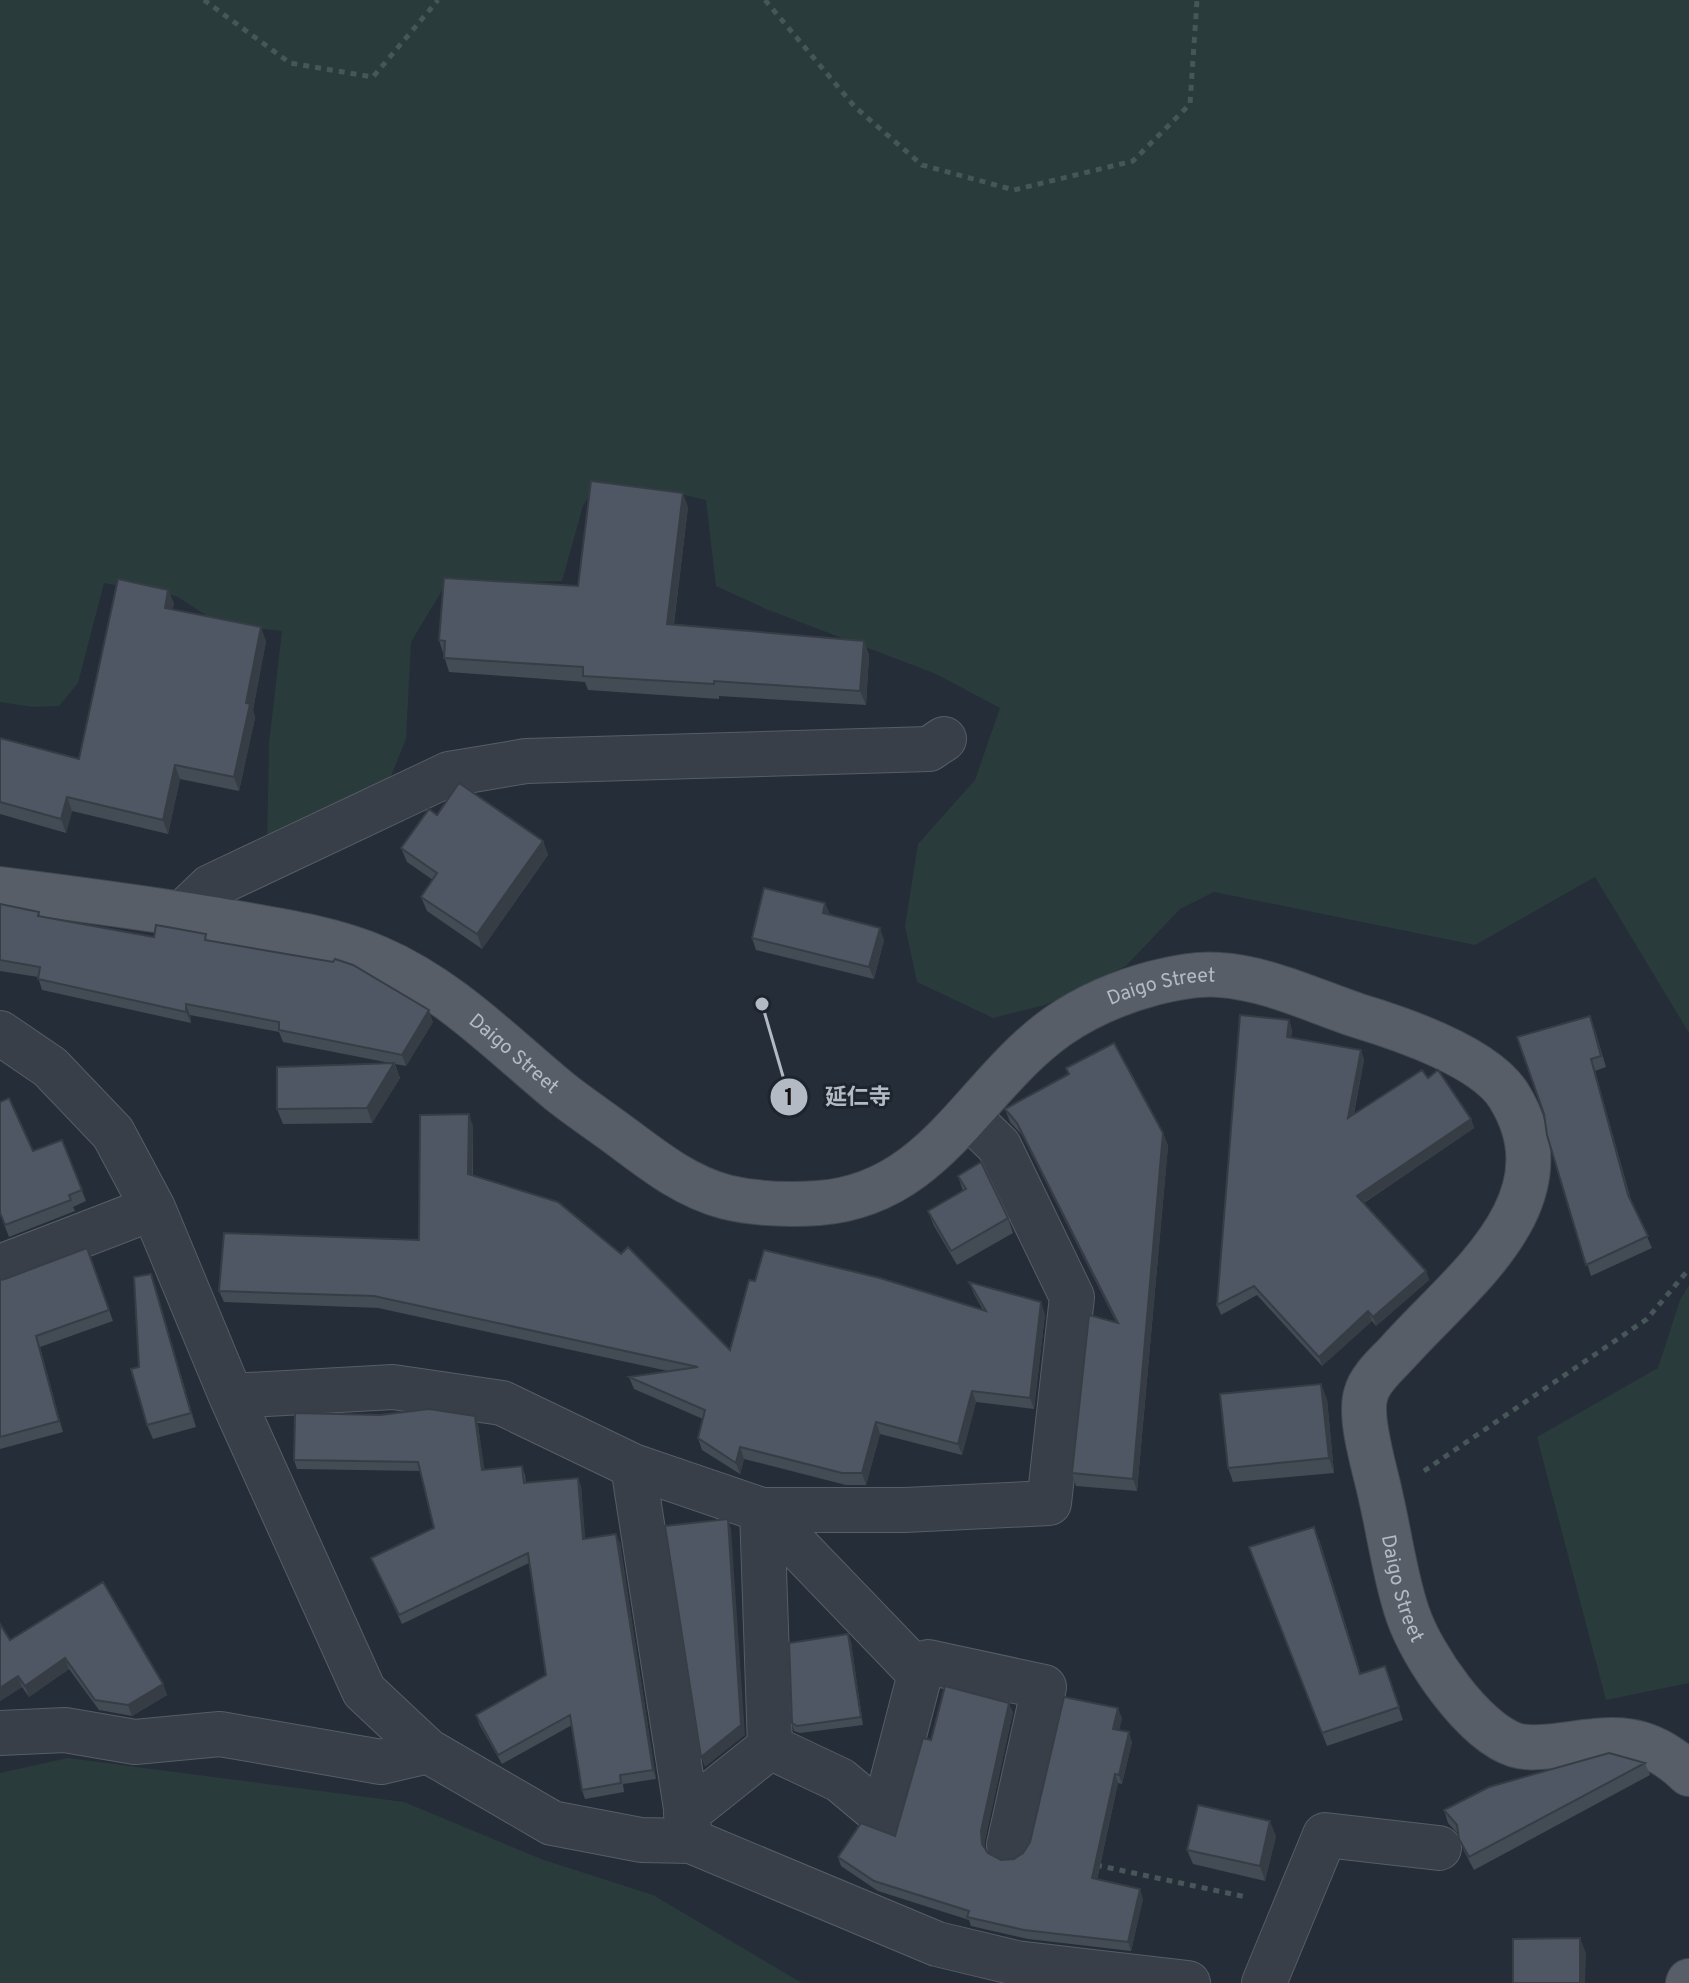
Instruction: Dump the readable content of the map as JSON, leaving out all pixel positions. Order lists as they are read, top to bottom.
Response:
{
  "streets": {
    "main road": ["Daigo Street"]
  },
  "places": ["延仁寺"]
}
